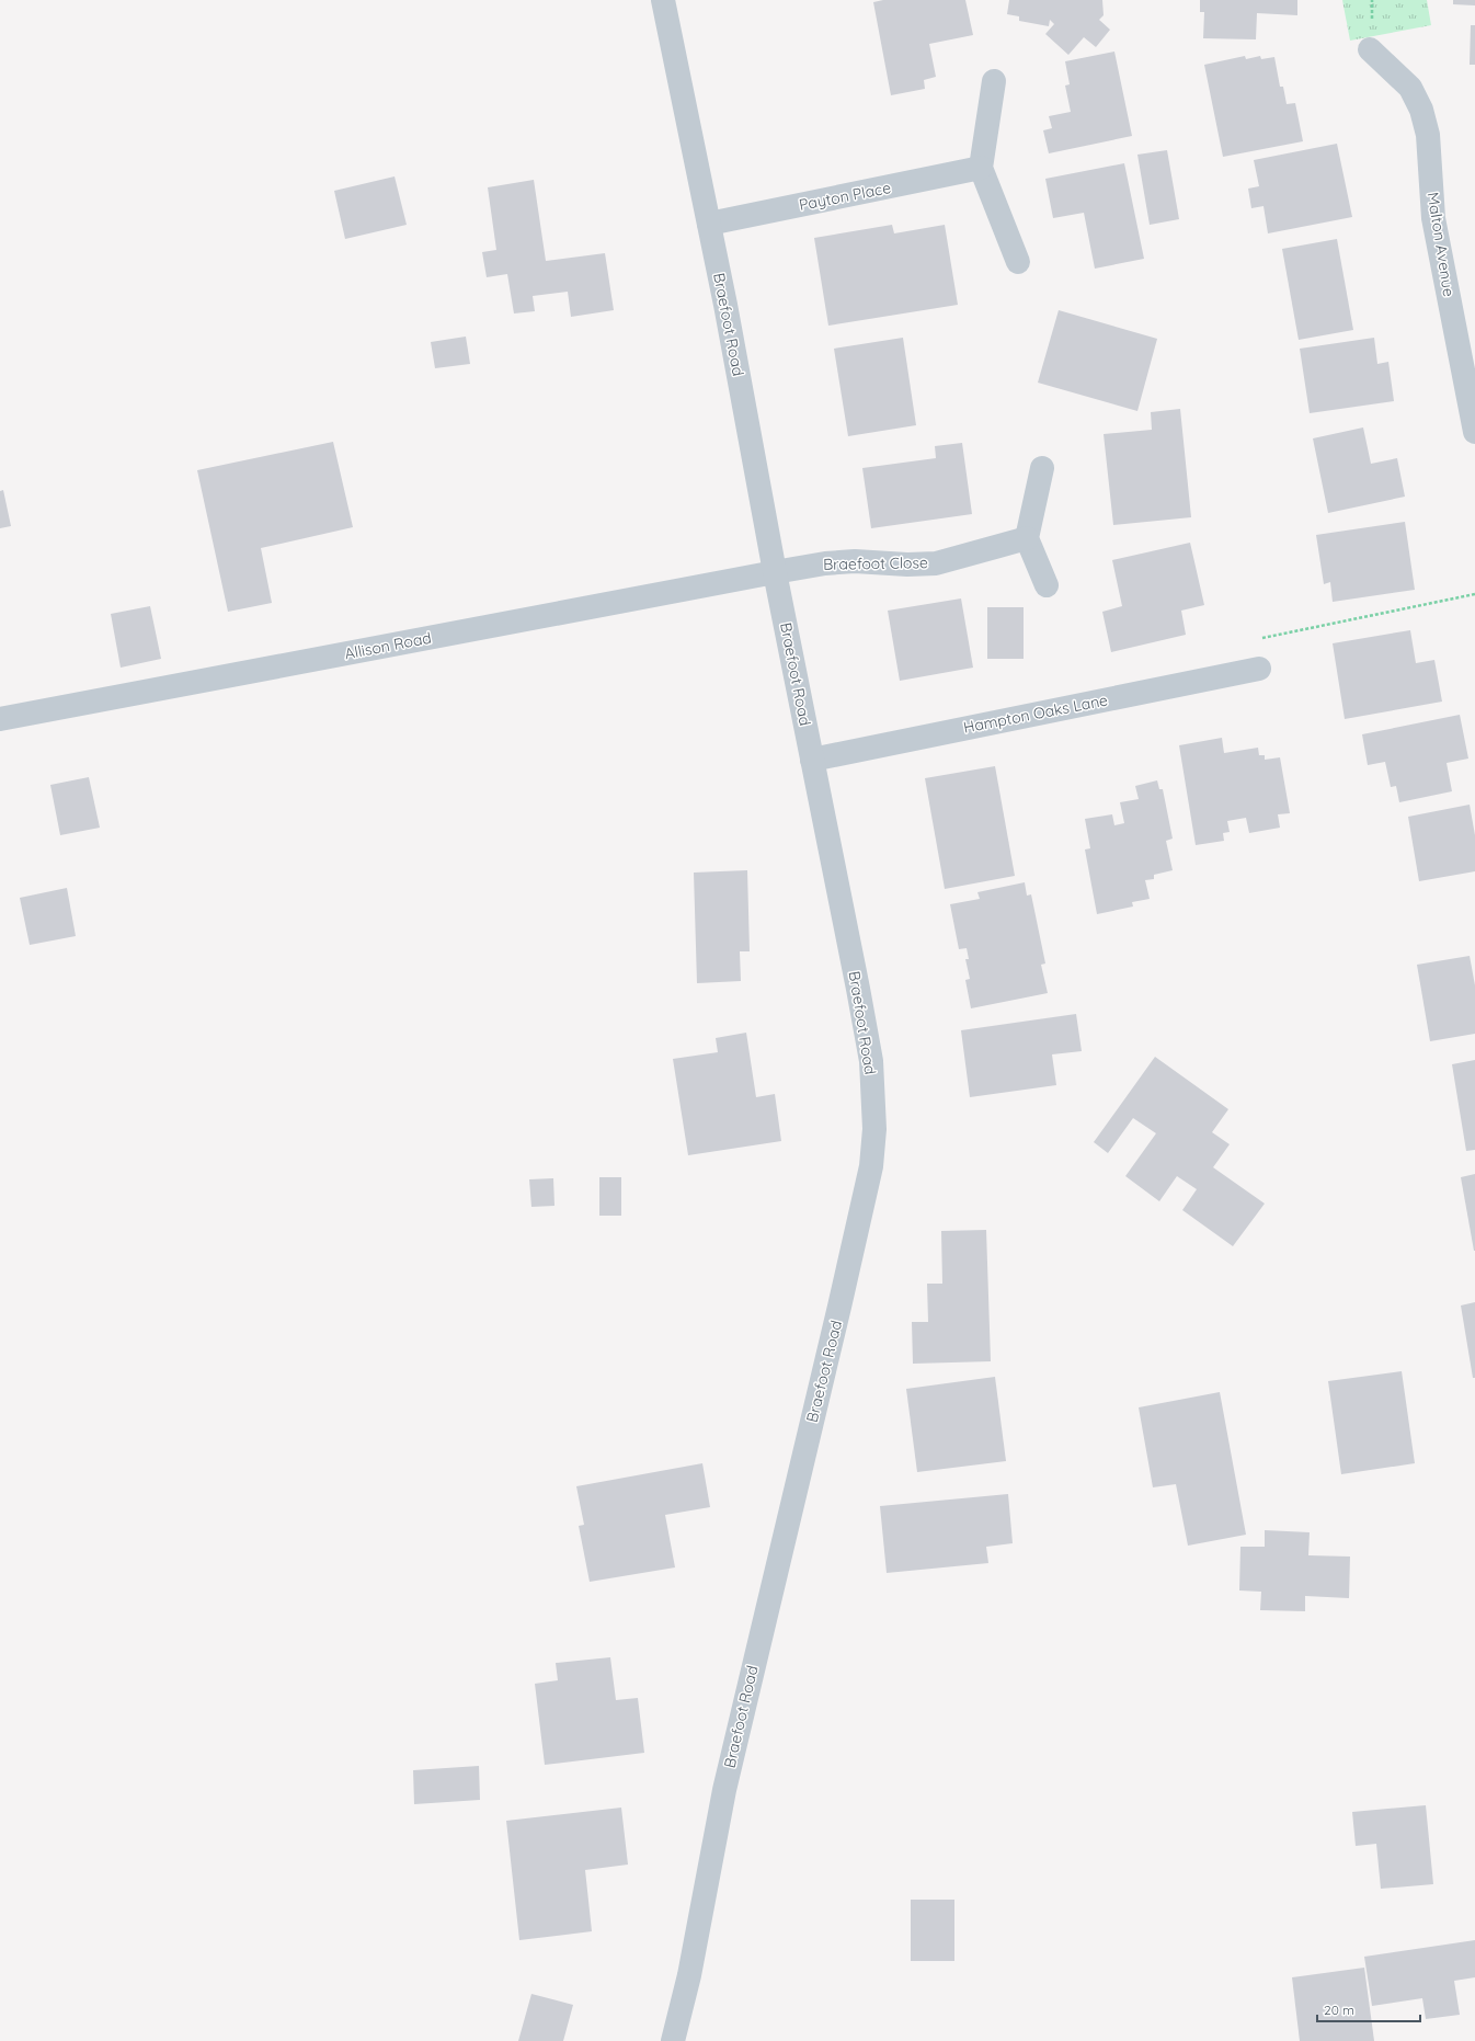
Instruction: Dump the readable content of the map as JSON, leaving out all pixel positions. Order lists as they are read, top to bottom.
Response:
{
  "streets": {
    "street": [
      "Payton Place",
      "Malton Avenue",
      "Braefoot Road",
      "Braefoot Close",
      "Allison Road",
      "Hampton Oaks Lane"
    ]
  },
  "crossings": [
    ["Payton Place", "Braefoot Road"],
    ["Braefoot Road", "Braefoot Close"],
    ["Braefoot Road", "Allison Road"],
    ["Braefoot Road", "Hampton Oaks Lane"],
    ["Braefoot Close", "Allison Road"]
  ],
  "scale_bar": "20 m"
}
